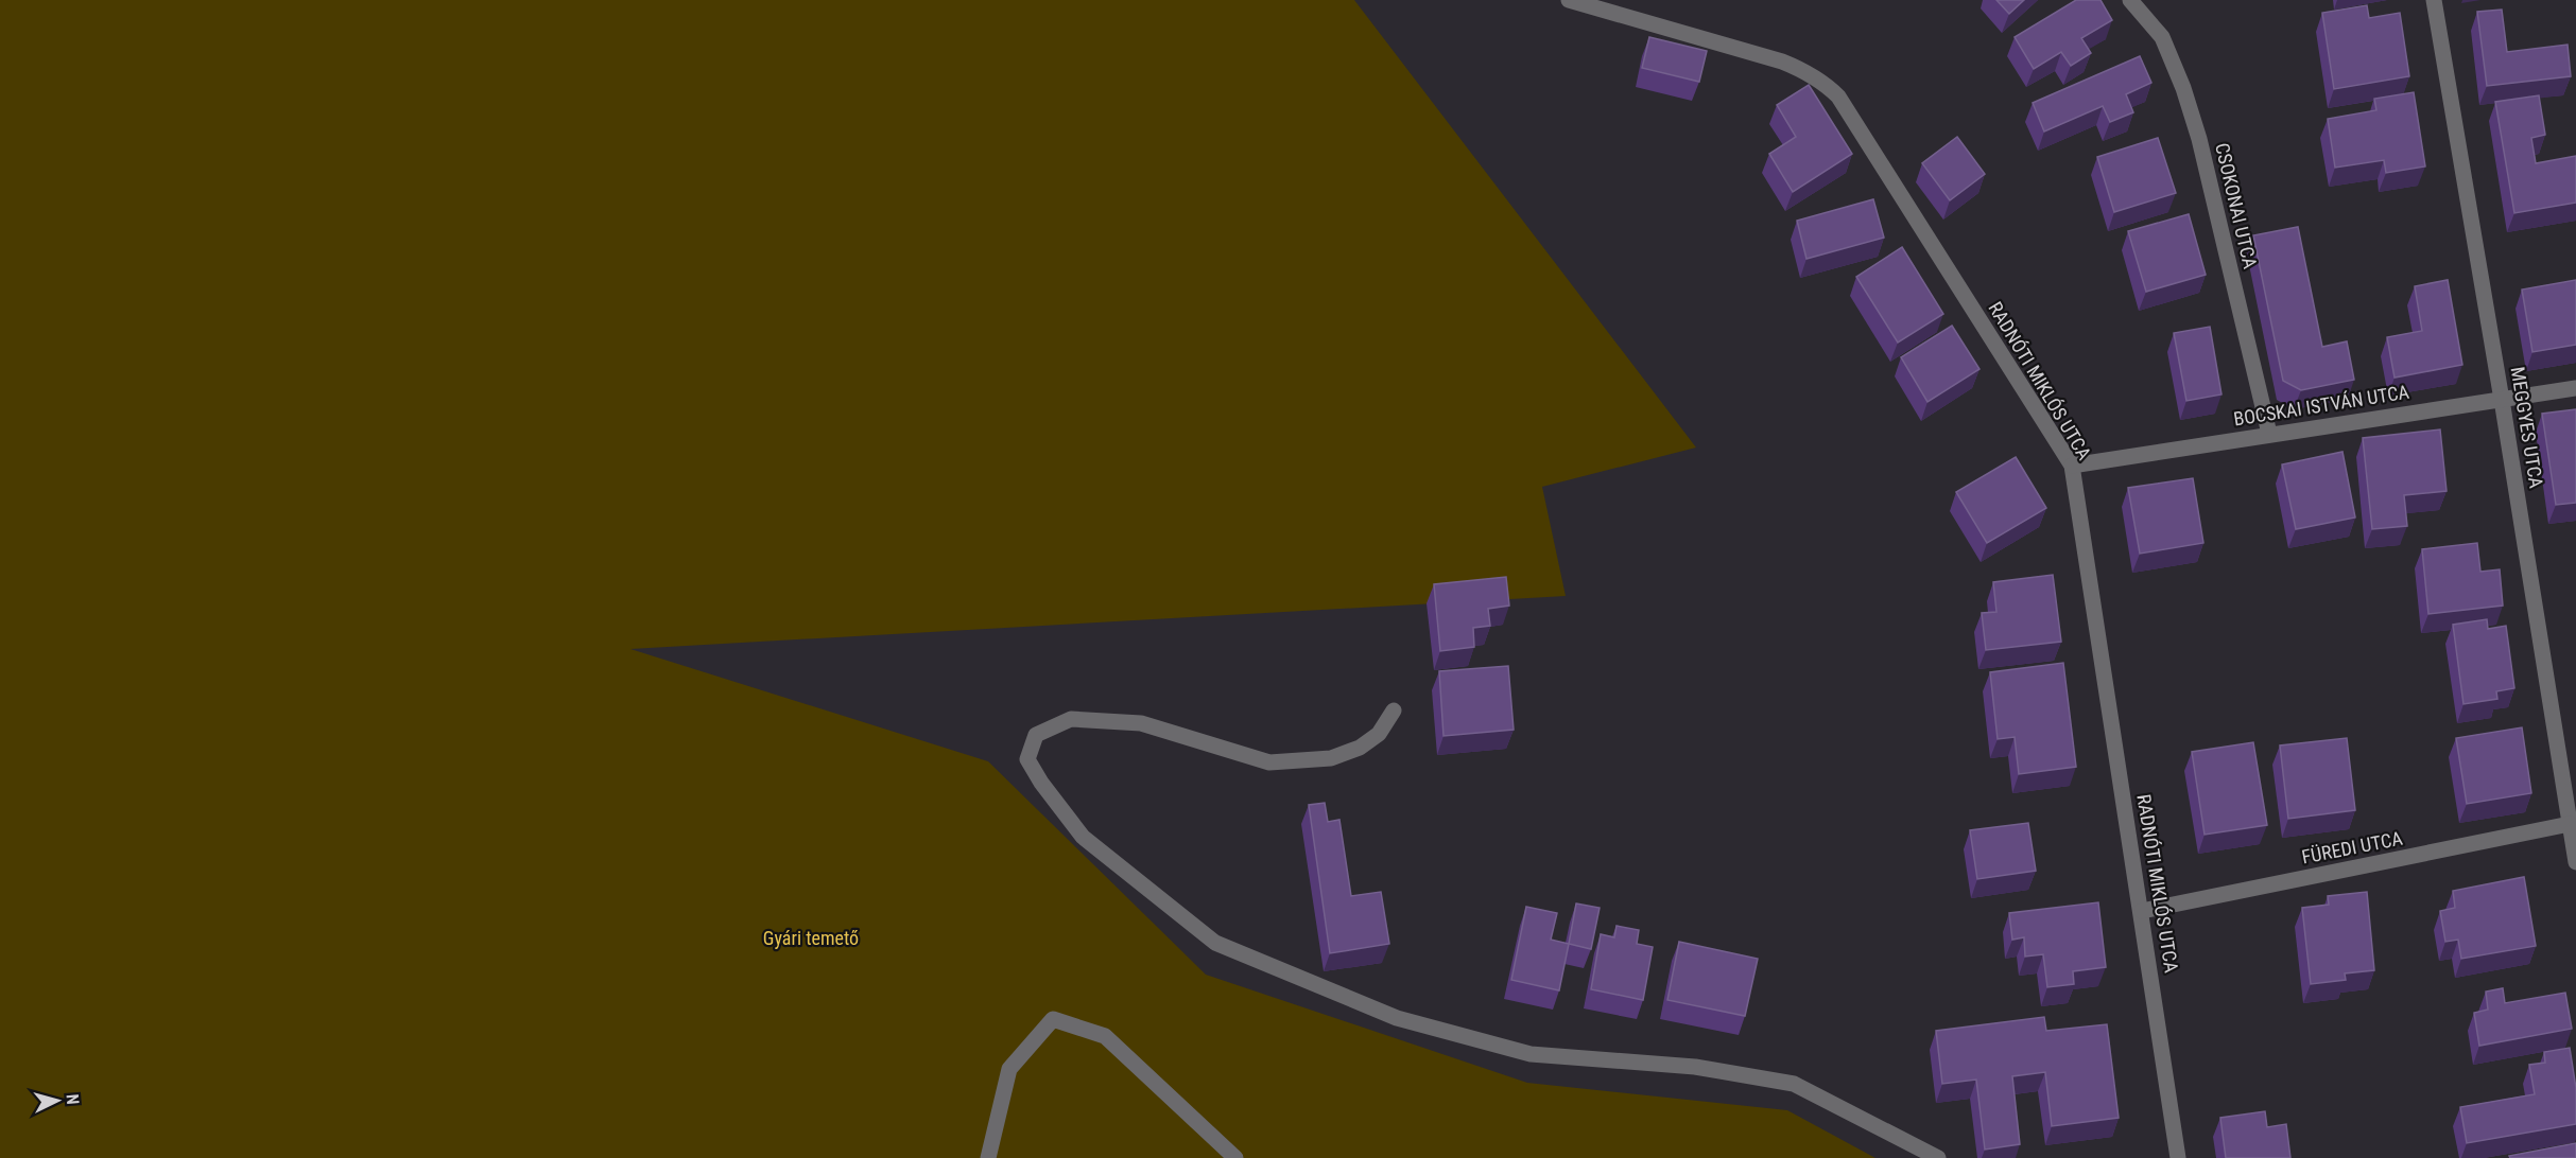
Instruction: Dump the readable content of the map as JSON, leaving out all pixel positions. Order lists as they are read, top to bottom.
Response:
{
  "streets": {
    "street": [
      "CSOKONAI UTCA",
      "RADNÓTI MIKLÓS UTCA",
      "BOCSKAI ISTVÁN UTCA",
      "MEGGYES UTCA",
      "FÜREDI UTCA"
    ]
  },
  "crossings": [
    ["CSOKONAI UTCA", "BOCSKAI ISTVÁN UTCA"],
    ["RADNÓTI MIKLÓS UTCA", "BOCSKAI ISTVÁN UTCA"],
    ["RADNÓTI MIKLÓS UTCA", "FÜREDI UTCA"],
    ["BOCSKAI ISTVÁN UTCA", "MEGGYES UTCA"],
    ["MEGGYES UTCA", "FÜREDI UTCA"]
  ],
  "parks": ["Gyári temető"],
  "north": "right"
}
